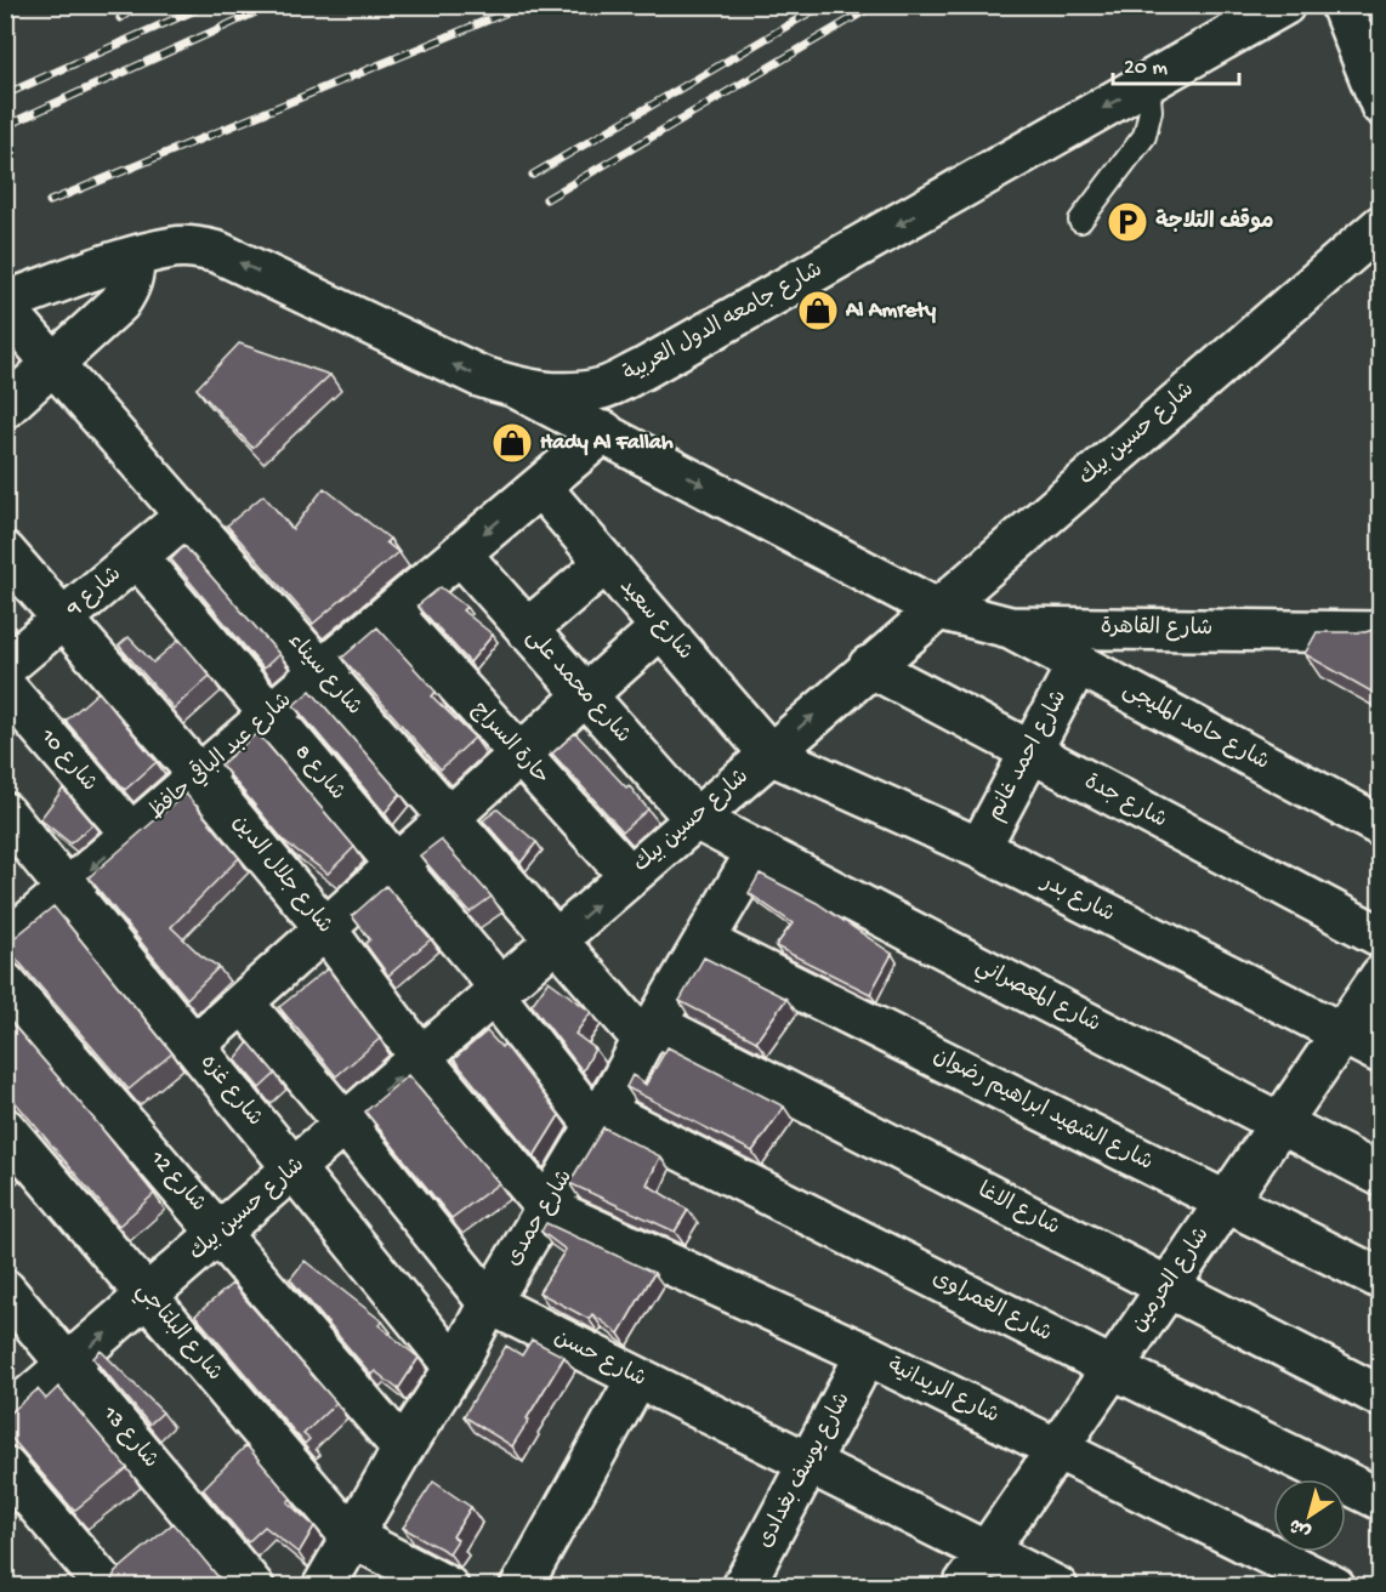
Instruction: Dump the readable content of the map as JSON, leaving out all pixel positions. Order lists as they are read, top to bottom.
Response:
{
  "streets": {
    "street": [
      "شارع جامعه الدول العربية",
      "شارع حسين بيك",
      "شارع 9",
      "شارع سعيد",
      "شارع القاهرة",
      "شارع سيناء",
      "شارع محمد على",
      "شارع حامد المليجى",
      "حارة السراج",
      "شارع احمد غانم",
      "شارع عبد الباقي حافظ",
      "شارع 10",
      "شارع 8",
      "شارع جدة",
      "شارع جلال الدين",
      "شارع بدر",
      "شارع المعصراني",
      "شارع غزه",
      "شارع الشهيد ابراهيم رضوان",
      "شارع 12",
      "شارع الاغا",
      "شارع حمدى",
      "شارع الحرمين",
      "شارع الغمراوى",
      "شارع البلتاجي",
      "شارع حسن",
      "شارع الريدانية",
      "شارع 13",
      "شارع يوسف بغدادى"
    ]
  },
  "crossings": [
    ["شارع جامعه الدول العربية", "شارع القاهرة"],
    ["شارع حسين بيك", "شارع سعيد"],
    ["شارع حسين بيك", "شارع القاهرة"],
    ["شارع حسين بيك", "شارع سيناء"],
    ["شارع حسين بيك", "شارع محمد على"],
    ["شارع حسين بيك", "حارة السراج"],
    ["شارع حسين بيك", "شارع 8"],
    ["شارع حسين بيك", "شارع جدة"],
    ["شارع حسين بيك", "شارع جلال الدين"],
    ["شارع حسين بيك", "شارع بدر"],
    ["شارع حسين بيك", "شارع المعصراني"],
    ["شارع حسين بيك", "شارع غزه"],
    ["شارع حسين بيك", "شارع 12"],
    ["شارع حسين بيك", "شارع البلتاجي"],
    ["شارع حسين بيك", "شارع حسن"],
    ["شارع حسين بيك", "شارع 13"],
    ["شارع 9", "شارع سيناء"],
    ["شارع 9", "شارع 8"],
    ["شارع 9", "شارع جلال الدين"],
    ["شارع سعيد", "شارع عبد الباقي حافظ"],
    ["شارع سعيد", "شارع بدر"],
    ["شارع القاهرة", "شارع حامد المليجى"],
    ["شارع القاهرة", "شارع عبد الباقي حافظ"],
    ["شارع سيناء", "شارع عبد الباقي حافظ"],
    ["شارع سيناء", "شارع الاغا"],
    ["شارع سيناء", "شارع حمدى"],
    ["شارع محمد على", "شارع عبد الباقي حافظ"],
    ["شارع محمد على", "شارع المعصراني"],
    ["شارع حامد المليجى", "شارع احمد غانم"],
    ["حارة السراج", "شارع عبد الباقي حافظ"],
    ["شارع احمد غانم", "شارع جدة"],
    ["شارع احمد غانم", "شارع بدر"],
    ["شارع عبد الباقي حافظ", "شارع 10"],
    ["شارع عبد الباقي حافظ", "شارع 8"],
    ["شارع عبد الباقي حافظ", "شارع جلال الدين"],
    ["شارع عبد الباقي حافظ", "شارع غزه"],
    ["شارع 8", "شارع حمدى"],
    ["شارع 8", "شارع الغمراوى"],
    ["شارع جلال الدين", "شارع حمدى"],
    ["شارع جلال الدين", "شارع الريدانية"],
    ["شارع بدر", "شارع الحرمين"],
    ["شارع المعصراني", "شارع حمدى"],
    ["شارع المعصراني", "شارع الحرمين"],
    ["شارع غزه", "شارع حمدى"],
    ["شارع الشهيد ابراهيم رضوان", "شارع حمدى"],
    ["شارع الشهيد ابراهيم رضوان", "شارع الحرمين"],
    ["شارع 12", "شارع حمدى"],
    ["شارع الاغا", "شارع حمدى"],
    ["شارع الاغا", "شارع الحرمين"],
    ["شارع حمدى", "شارع الغمراوى"],
    ["شارع حمدى", "شارع البلتاجي"],
    ["شارع حمدى", "شارع حسن"],
    ["شارع حمدى", "شارع الريدانية"],
    ["شارع الحرمين", "شارع الغمراوى"],
    ["شارع الحرمين", "شارع حسن"],
    ["شارع الحرمين", "شارع الريدانية"],
    ["شارع حسن", "شارع يوسف بغدادى"],
    ["شارع الريدانية", "شارع يوسف بغدادى"]
  ],
  "one_way": ["شارع جامعه الدول العربية", "شارع القاهرة"],
  "places": {
    "parking": ["موقف التلاجة"],
    "shop": ["Al Amrety", "Hady Al Fallah"]
  },
  "scale_bar": "20 m",
  "north": "bottom left"
}
